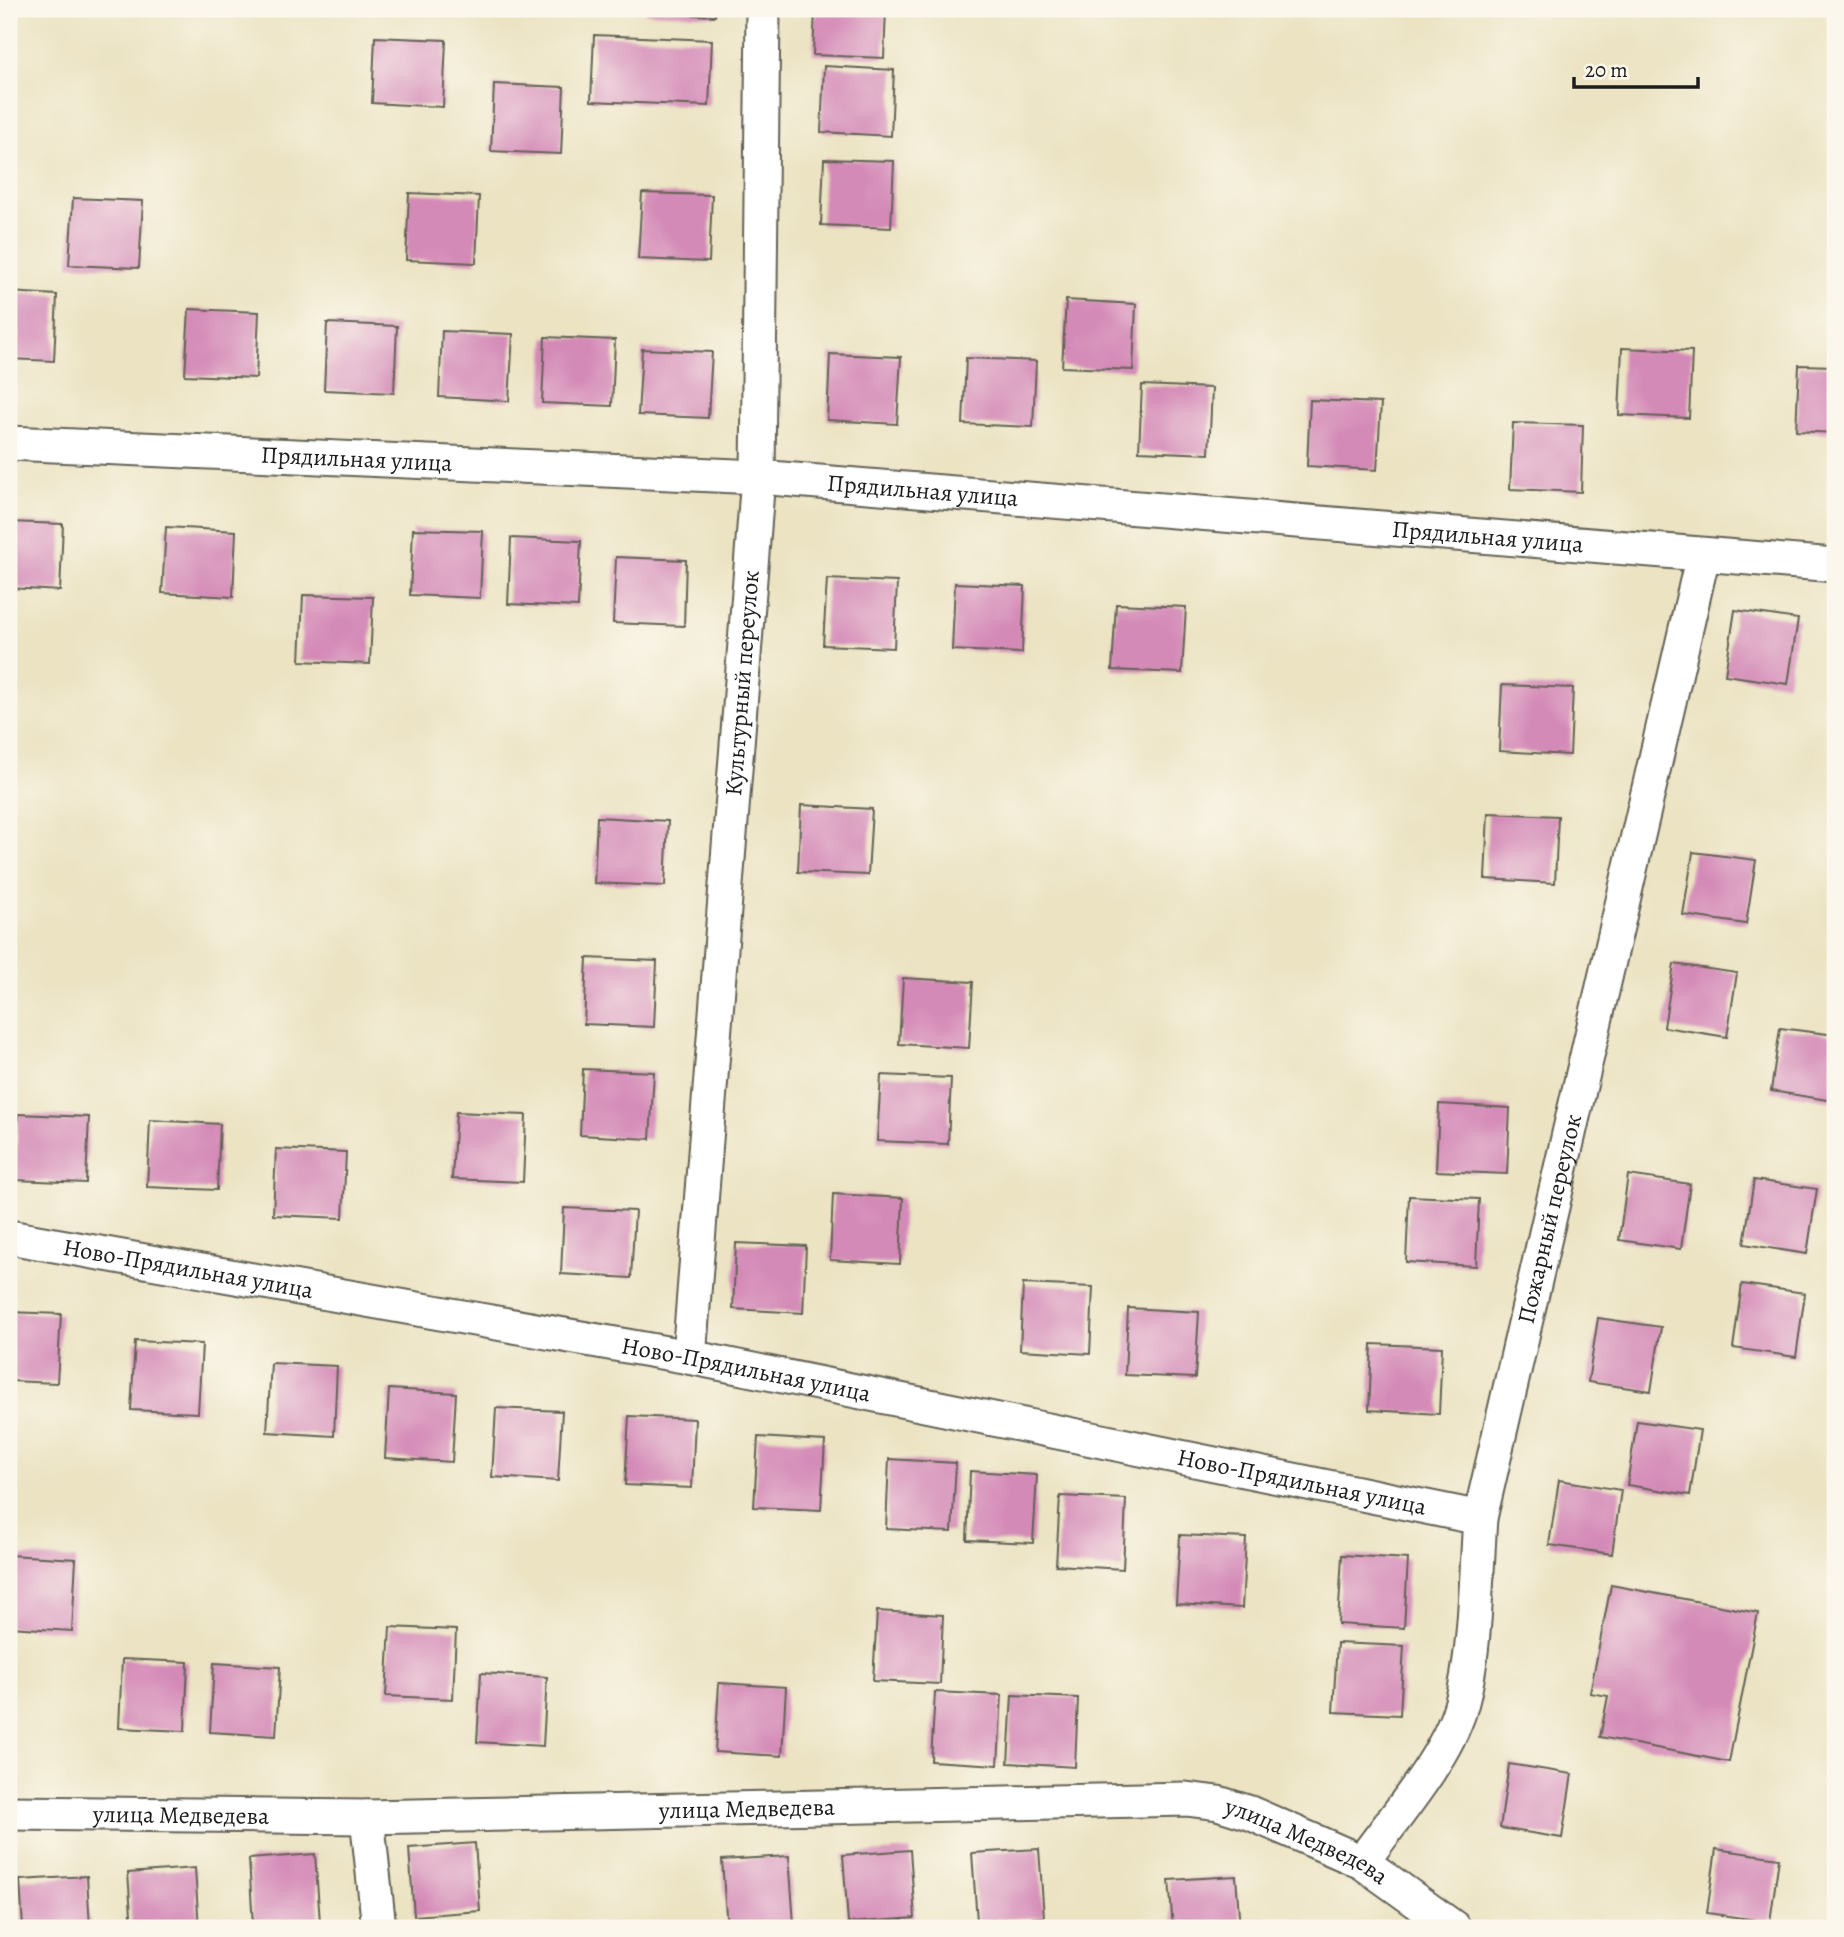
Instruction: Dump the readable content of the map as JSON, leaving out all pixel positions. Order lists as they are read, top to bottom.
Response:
{
  "streets": {
    "street": [
      "Прядильная улица",
      "Культурный переулок",
      "Пожарный переулок",
      "Ново-Прядильная улица",
      "улица Медведева"
    ]
  },
  "crossings": [
    ["Прядильная улица", "Культурный переулок"],
    ["Прядильная улица", "Пожарный переулок"],
    ["Культурный переулок", "Ново-Прядильная улица"],
    ["Пожарный переулок", "Ново-Прядильная улица"],
    ["Пожарный переулок", "улица Медведева"]
  ],
  "scale_bar": "20 m"
}
